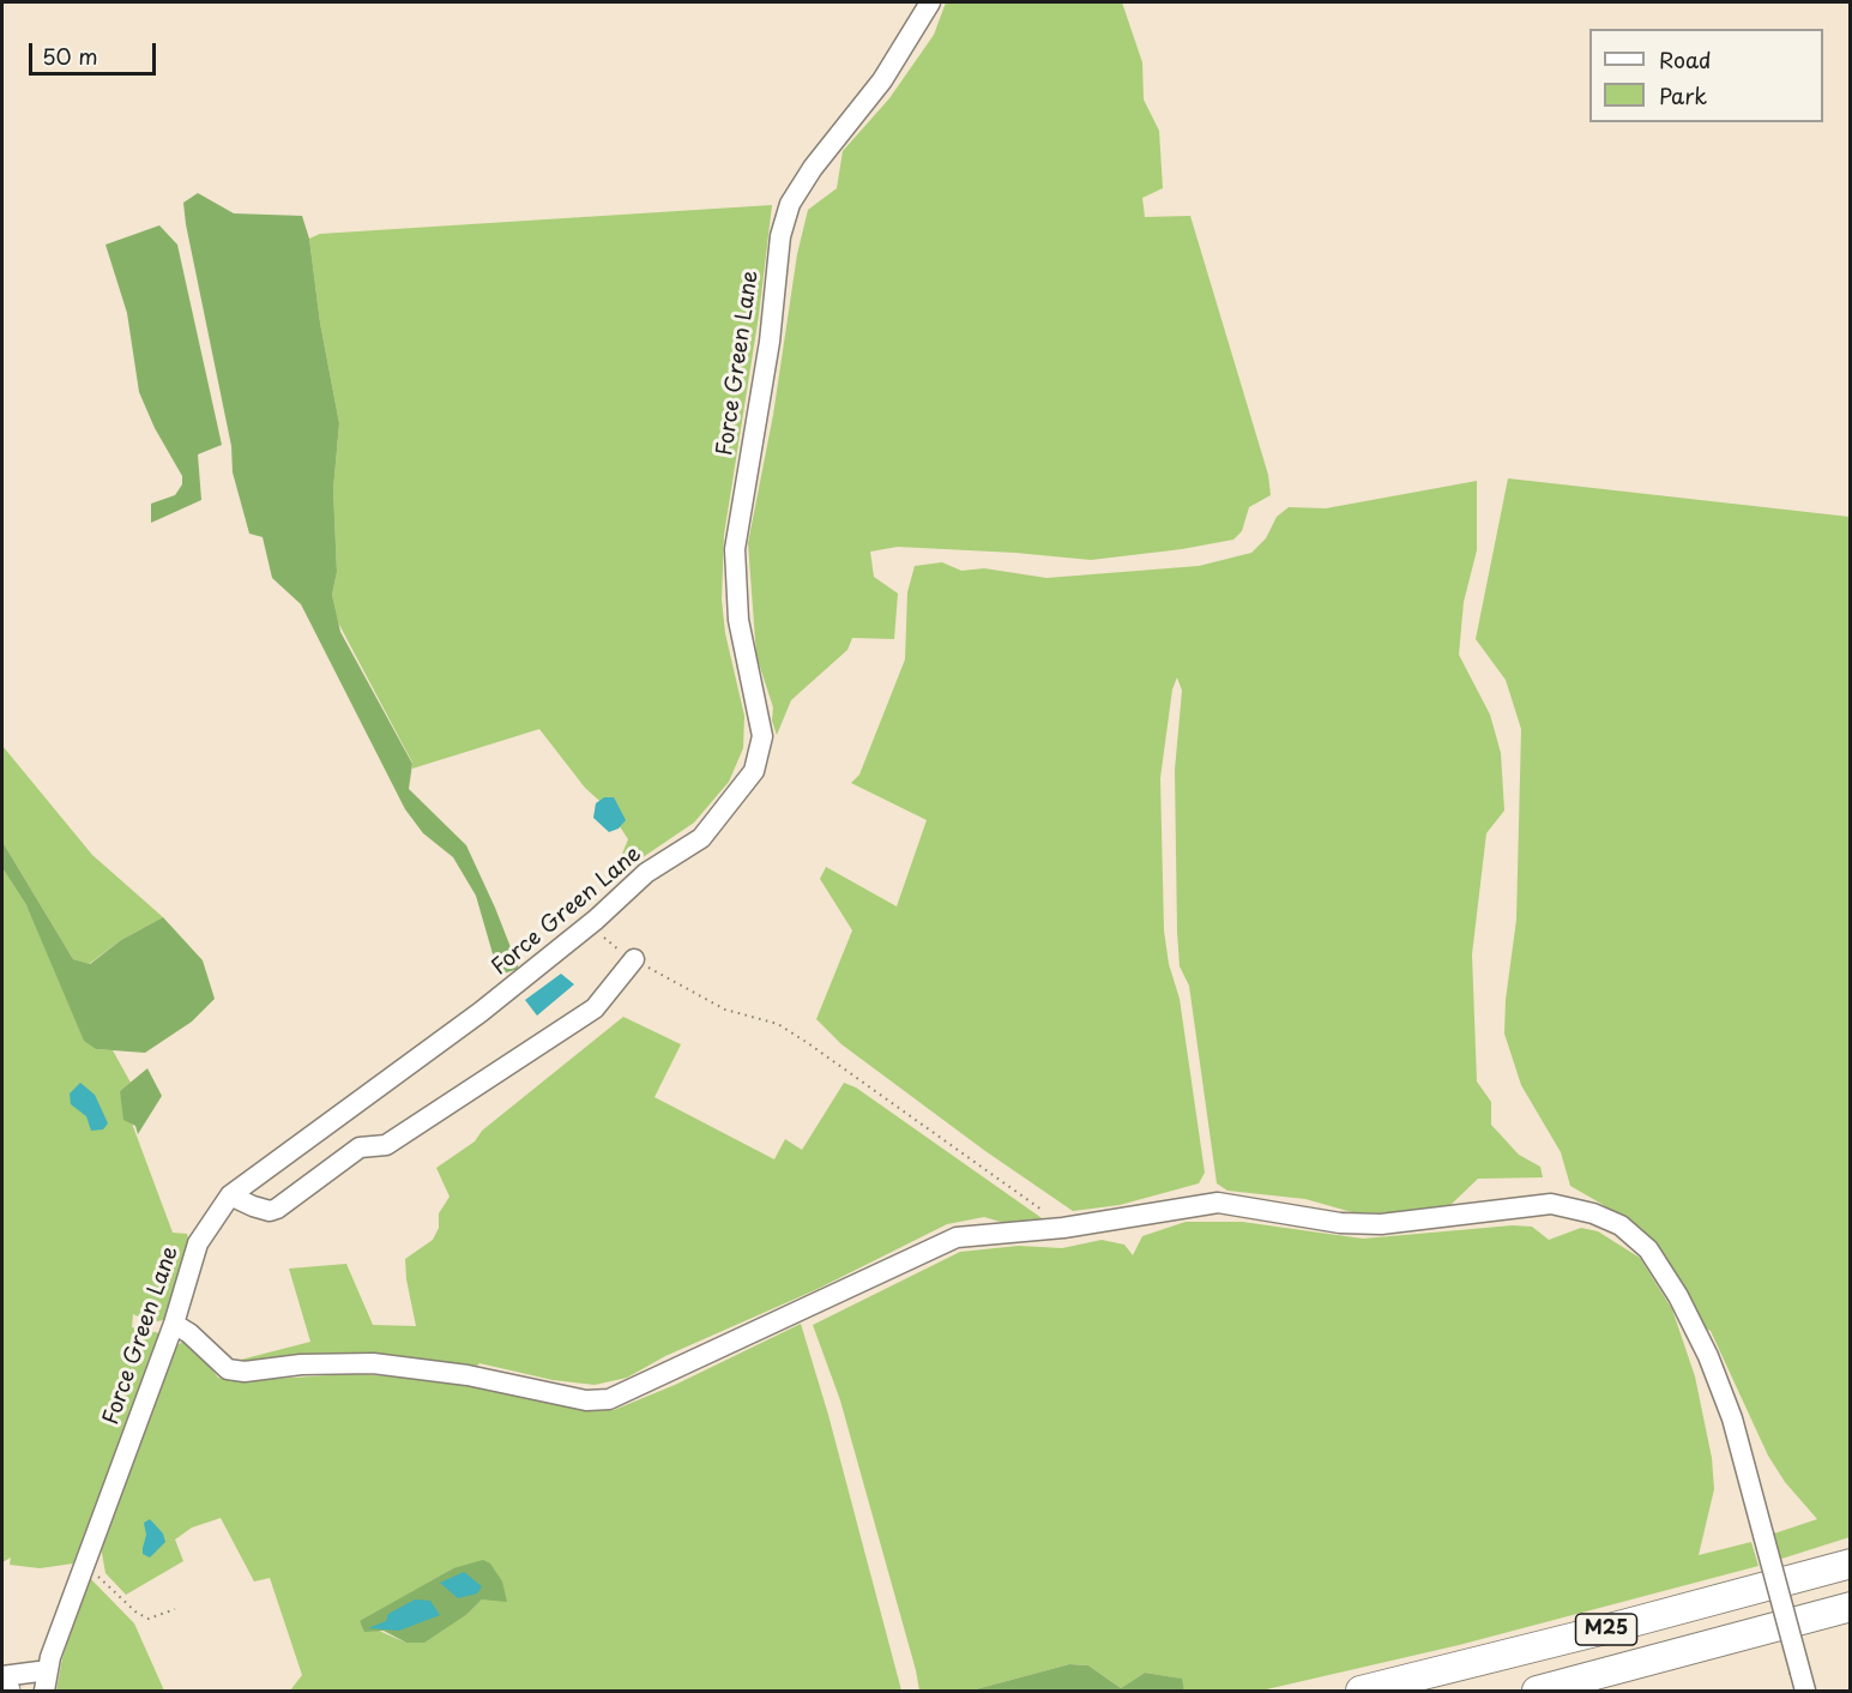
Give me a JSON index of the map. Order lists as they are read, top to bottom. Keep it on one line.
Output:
{"streets":{"highway":["M25"],"street":["Force Green Lane"]},"legend":["Road","Park"],"scale_bar":"50 m"}
